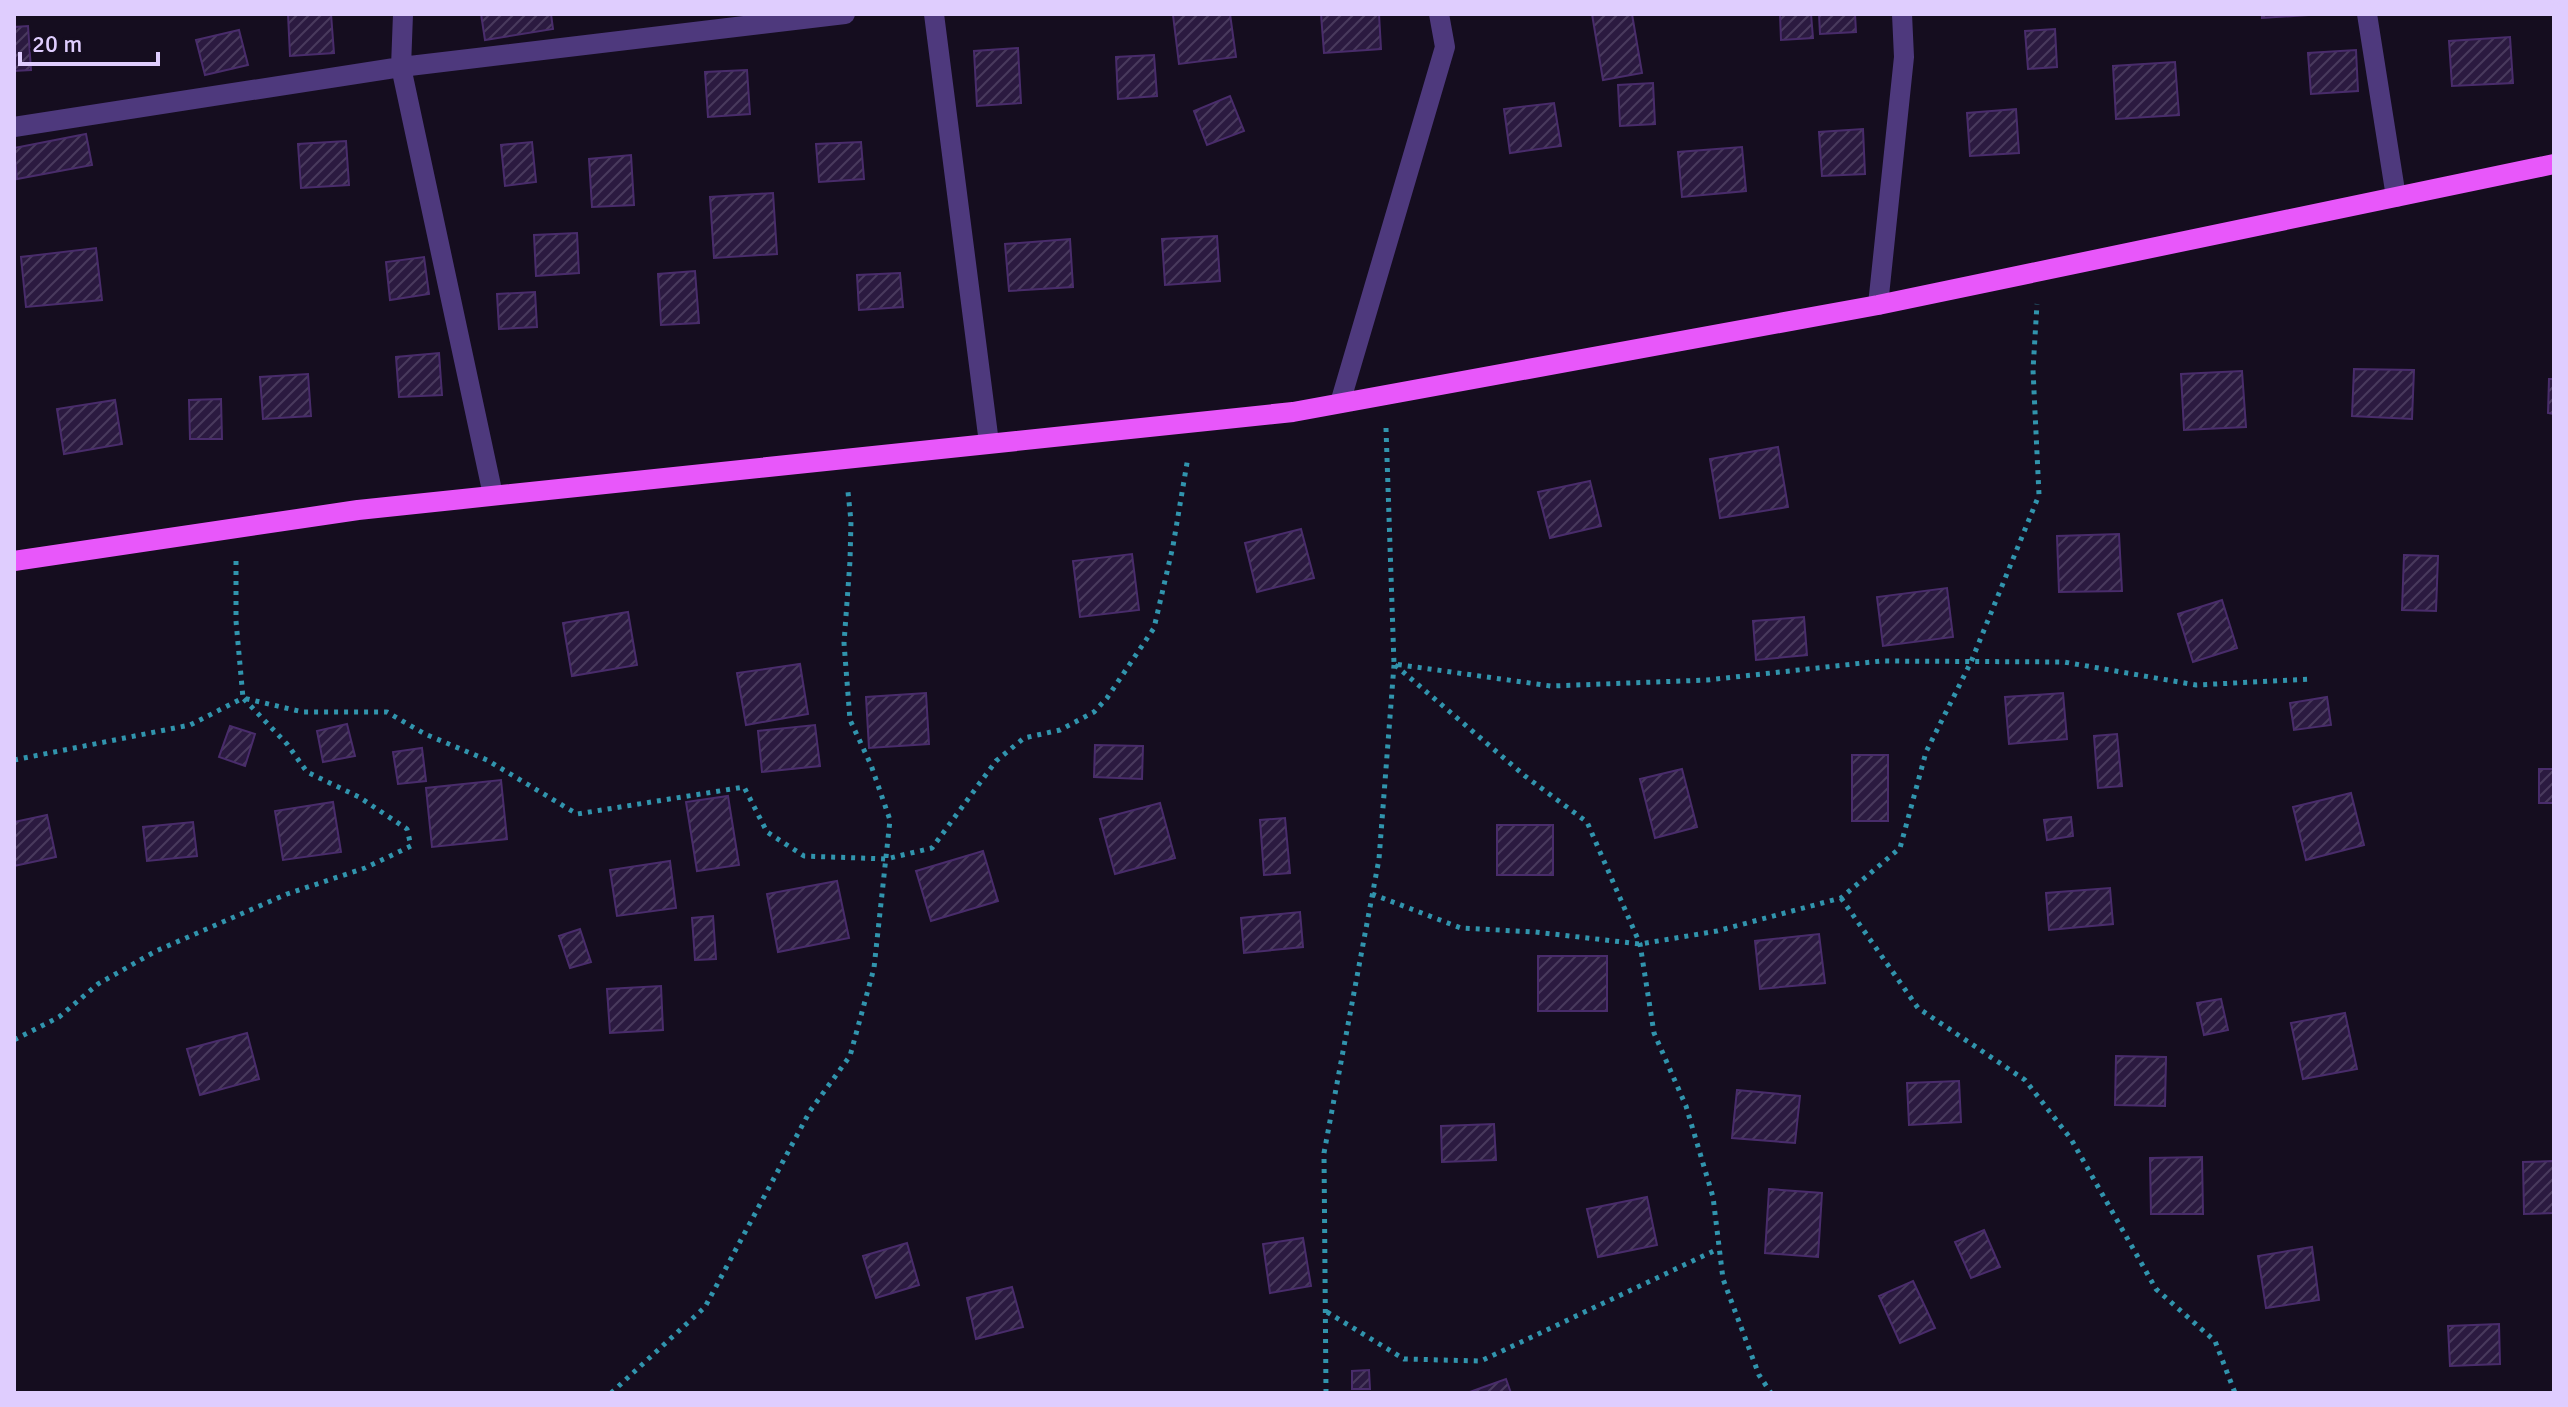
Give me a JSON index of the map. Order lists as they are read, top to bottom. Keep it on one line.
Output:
{"scale_bar":"20 m"}
